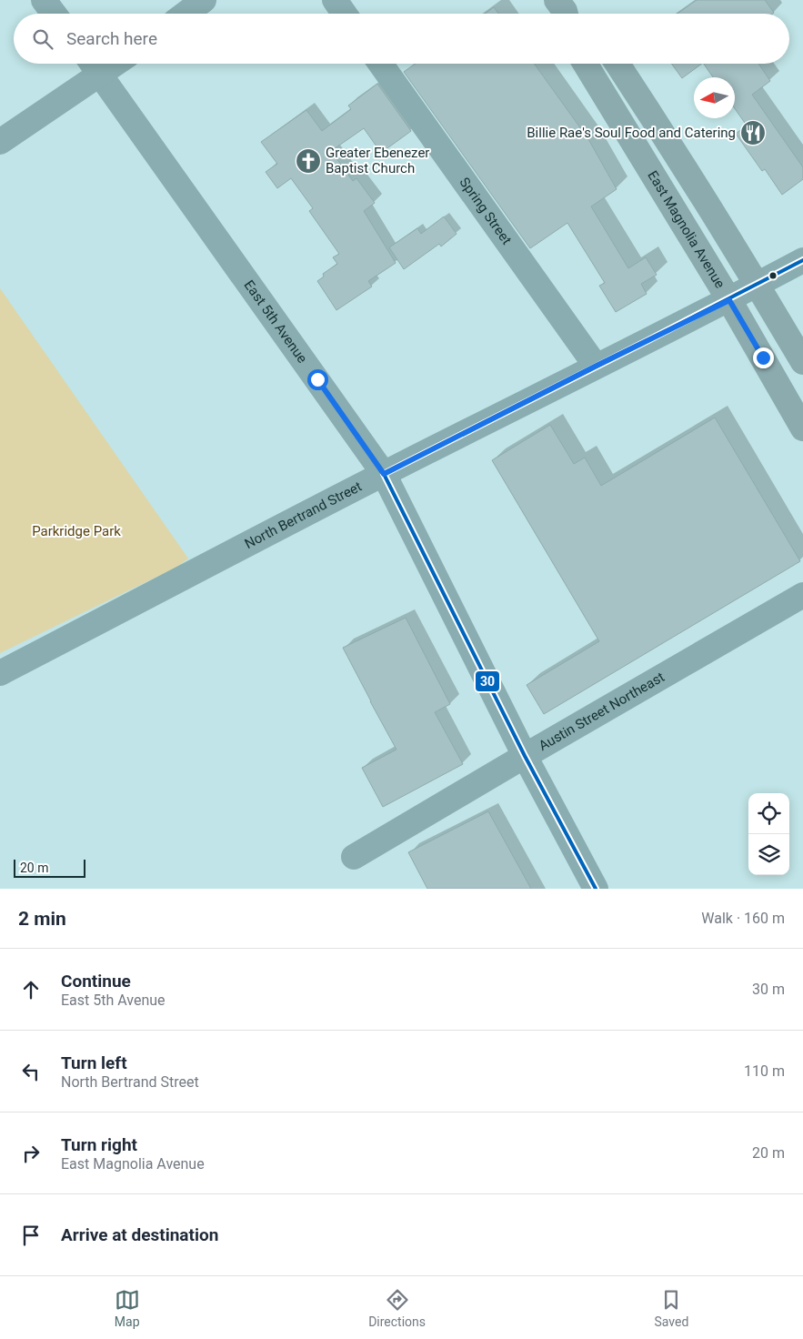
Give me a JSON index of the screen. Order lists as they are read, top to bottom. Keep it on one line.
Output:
{"streets":{"main road":["East Magnolia Avenue"],"street":["Spring Street","East 5th Avenue","North Bertrand Street","Austin Street Northeast"]},"crossings":[["Spring Street","North Bertrand Street"],["East Magnolia Avenue","North Bertrand Street"],["East 5th Avenue","North Bertrand Street"],["East 5th Avenue","Austin Street Northeast"]],"parks":["Parkridge Park"],"places":{"restaurant":["Billie Rae's Soul Food and Catering"],"church":["Greater Ebenezer Baptist Church"]},"lines":["transit line 30"],"scale_bar":"20 m","north":"left","page":{"search":"Search here","scale":"20 m","heading":["2 min","Walk · 160 m"],"list":[["Continue","East 5th Avenue","30 m"],["Turn left","North Bertrand Street","110 m"],["Turn right","East Magnolia Avenue","20 m"],"Arrive at destination"],"nav":["Map","Directions","Saved"]}}
